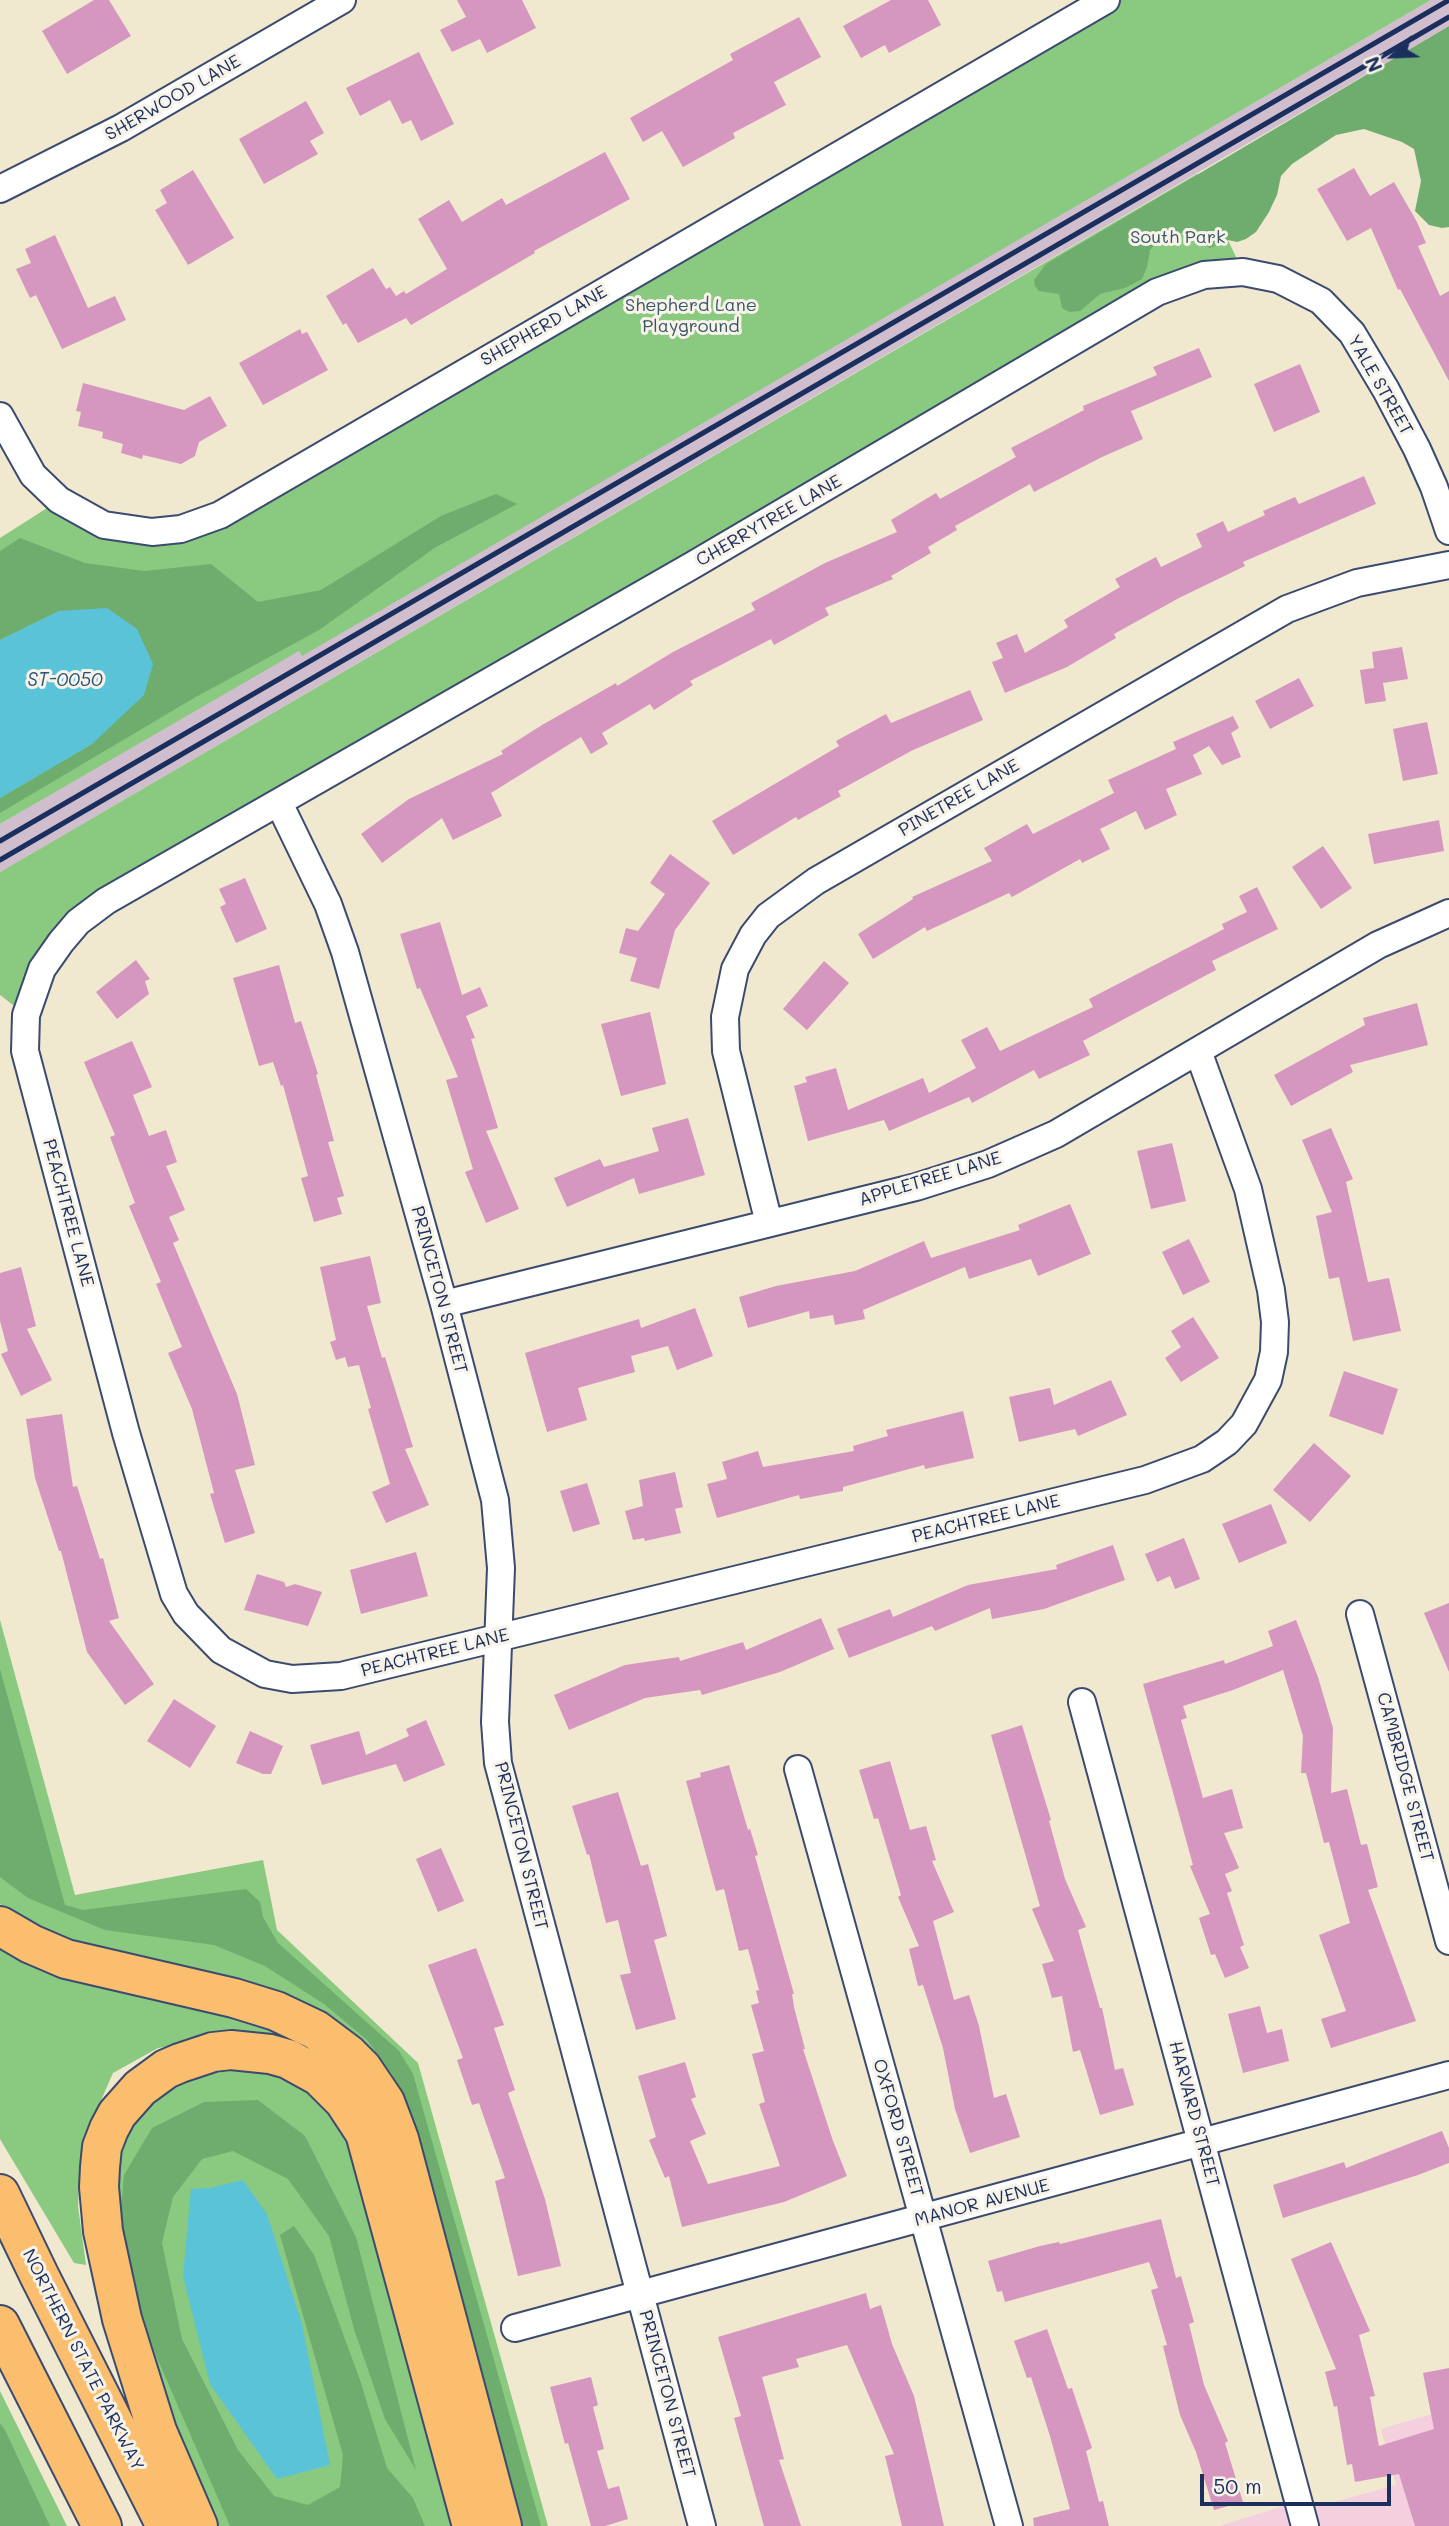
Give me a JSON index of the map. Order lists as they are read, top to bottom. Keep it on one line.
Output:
{"streets":{"highway":["NORTHERN STATE PARKWAY"],"street":["SHERWOOD LANE","SHEPHERD LANE","YALE STREET","CHERRYTREE LANE","PINETREE LANE","APPLETREE LANE","PEACHTREE LANE","PRINCETON STREET","CAMBRIDGE STREET","HARVARD STREET","OXFORD STREET","MANOR AVENUE"]},"crossings":[["YALE STREET","CHERRYTREE LANE"],["CHERRYTREE LANE","PEACHTREE LANE"],["CHERRYTREE LANE","PRINCETON STREET"],["PINETREE LANE","APPLETREE LANE"],["APPLETREE LANE","PEACHTREE LANE"],["APPLETREE LANE","PRINCETON STREET"],["PEACHTREE LANE","PRINCETON STREET"],["PRINCETON STREET","MANOR AVENUE"],["HARVARD STREET","MANOR AVENUE"],["OXFORD STREET","MANOR AVENUE"]],"water":["ST-0050"],"parks":["South Park","Shepherd Lane Playground"],"scale_bar":"50 m","north":"bottom left"}
